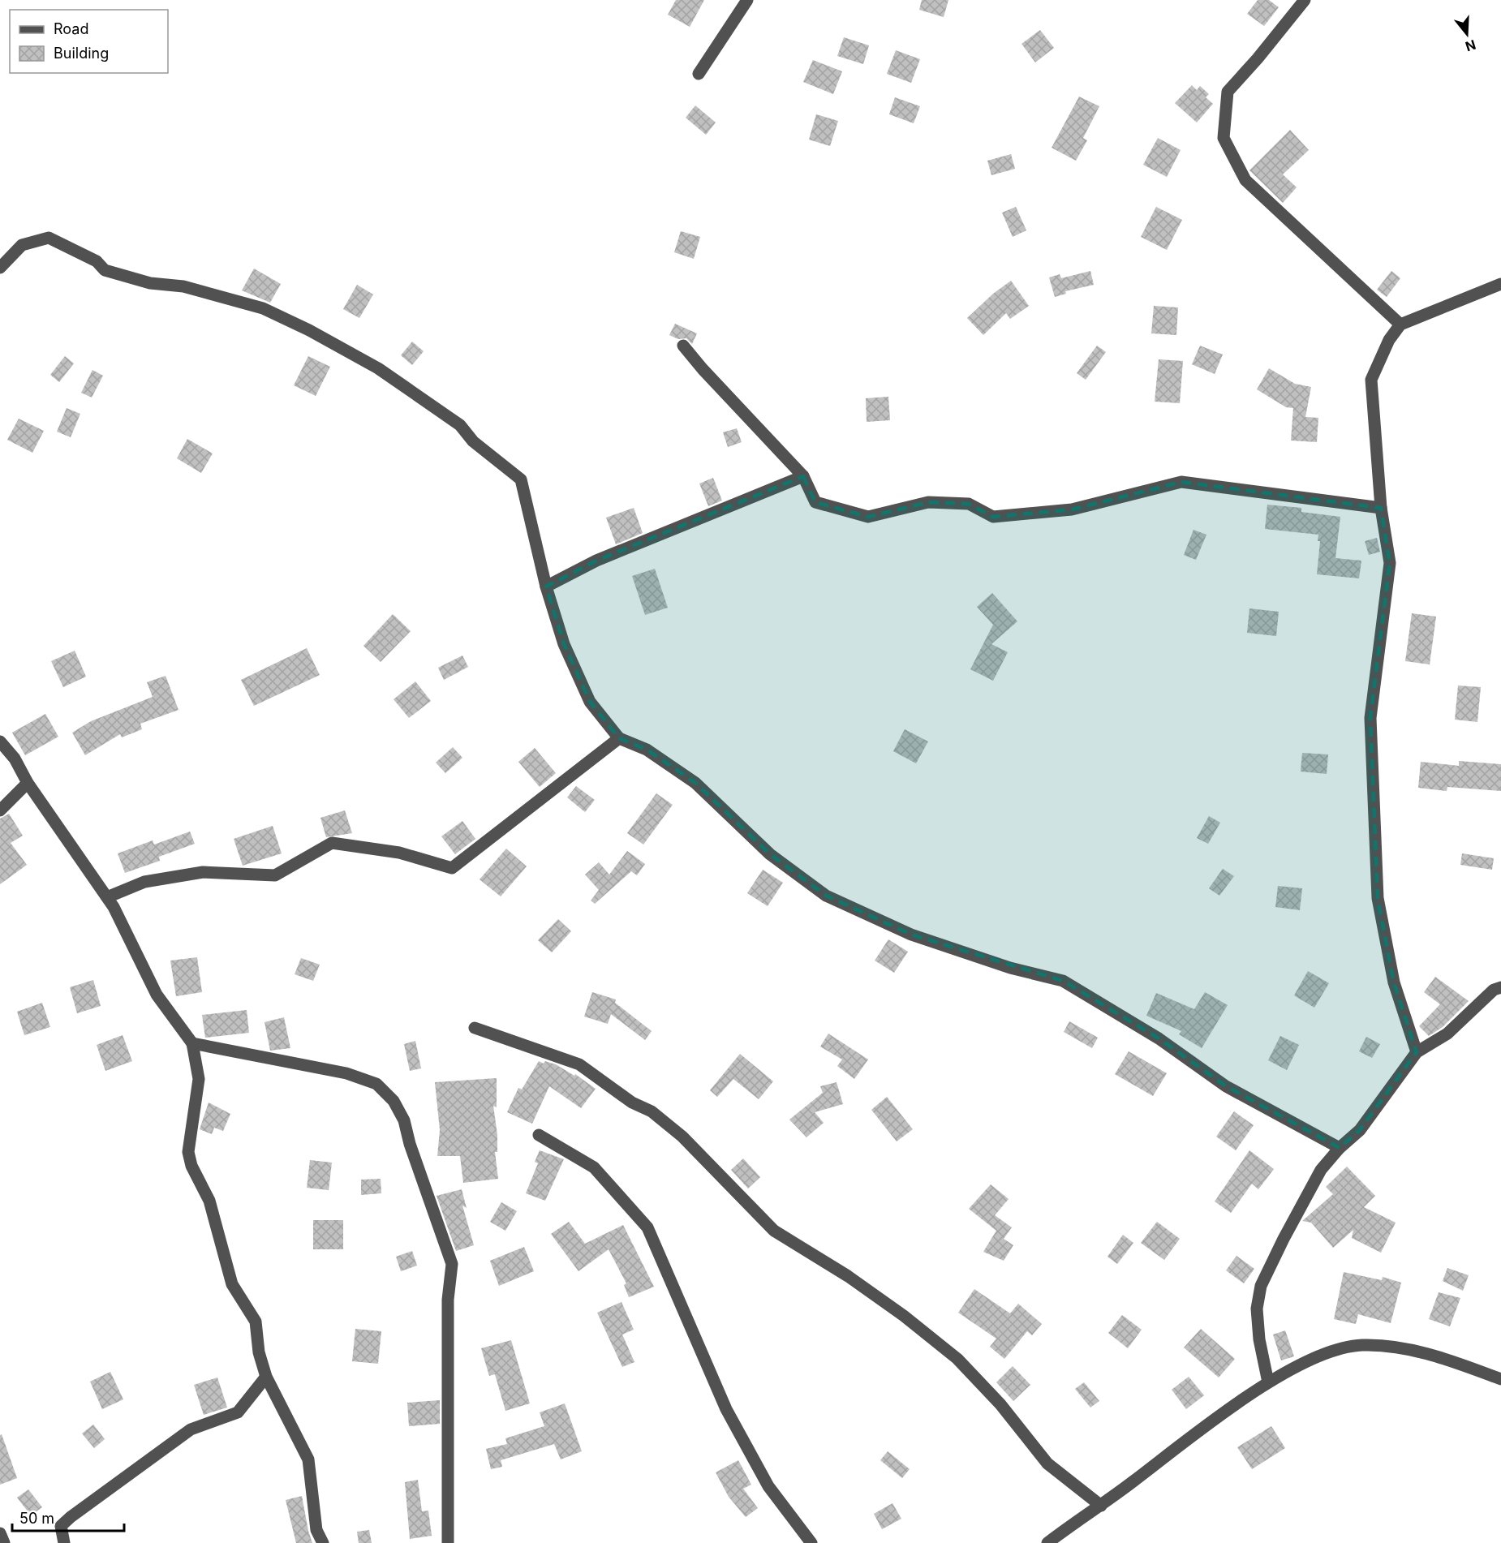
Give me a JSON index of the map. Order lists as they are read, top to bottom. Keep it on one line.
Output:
{"legend":["Road","Building"],"scale_bar":"50 m","north":"bottom"}
